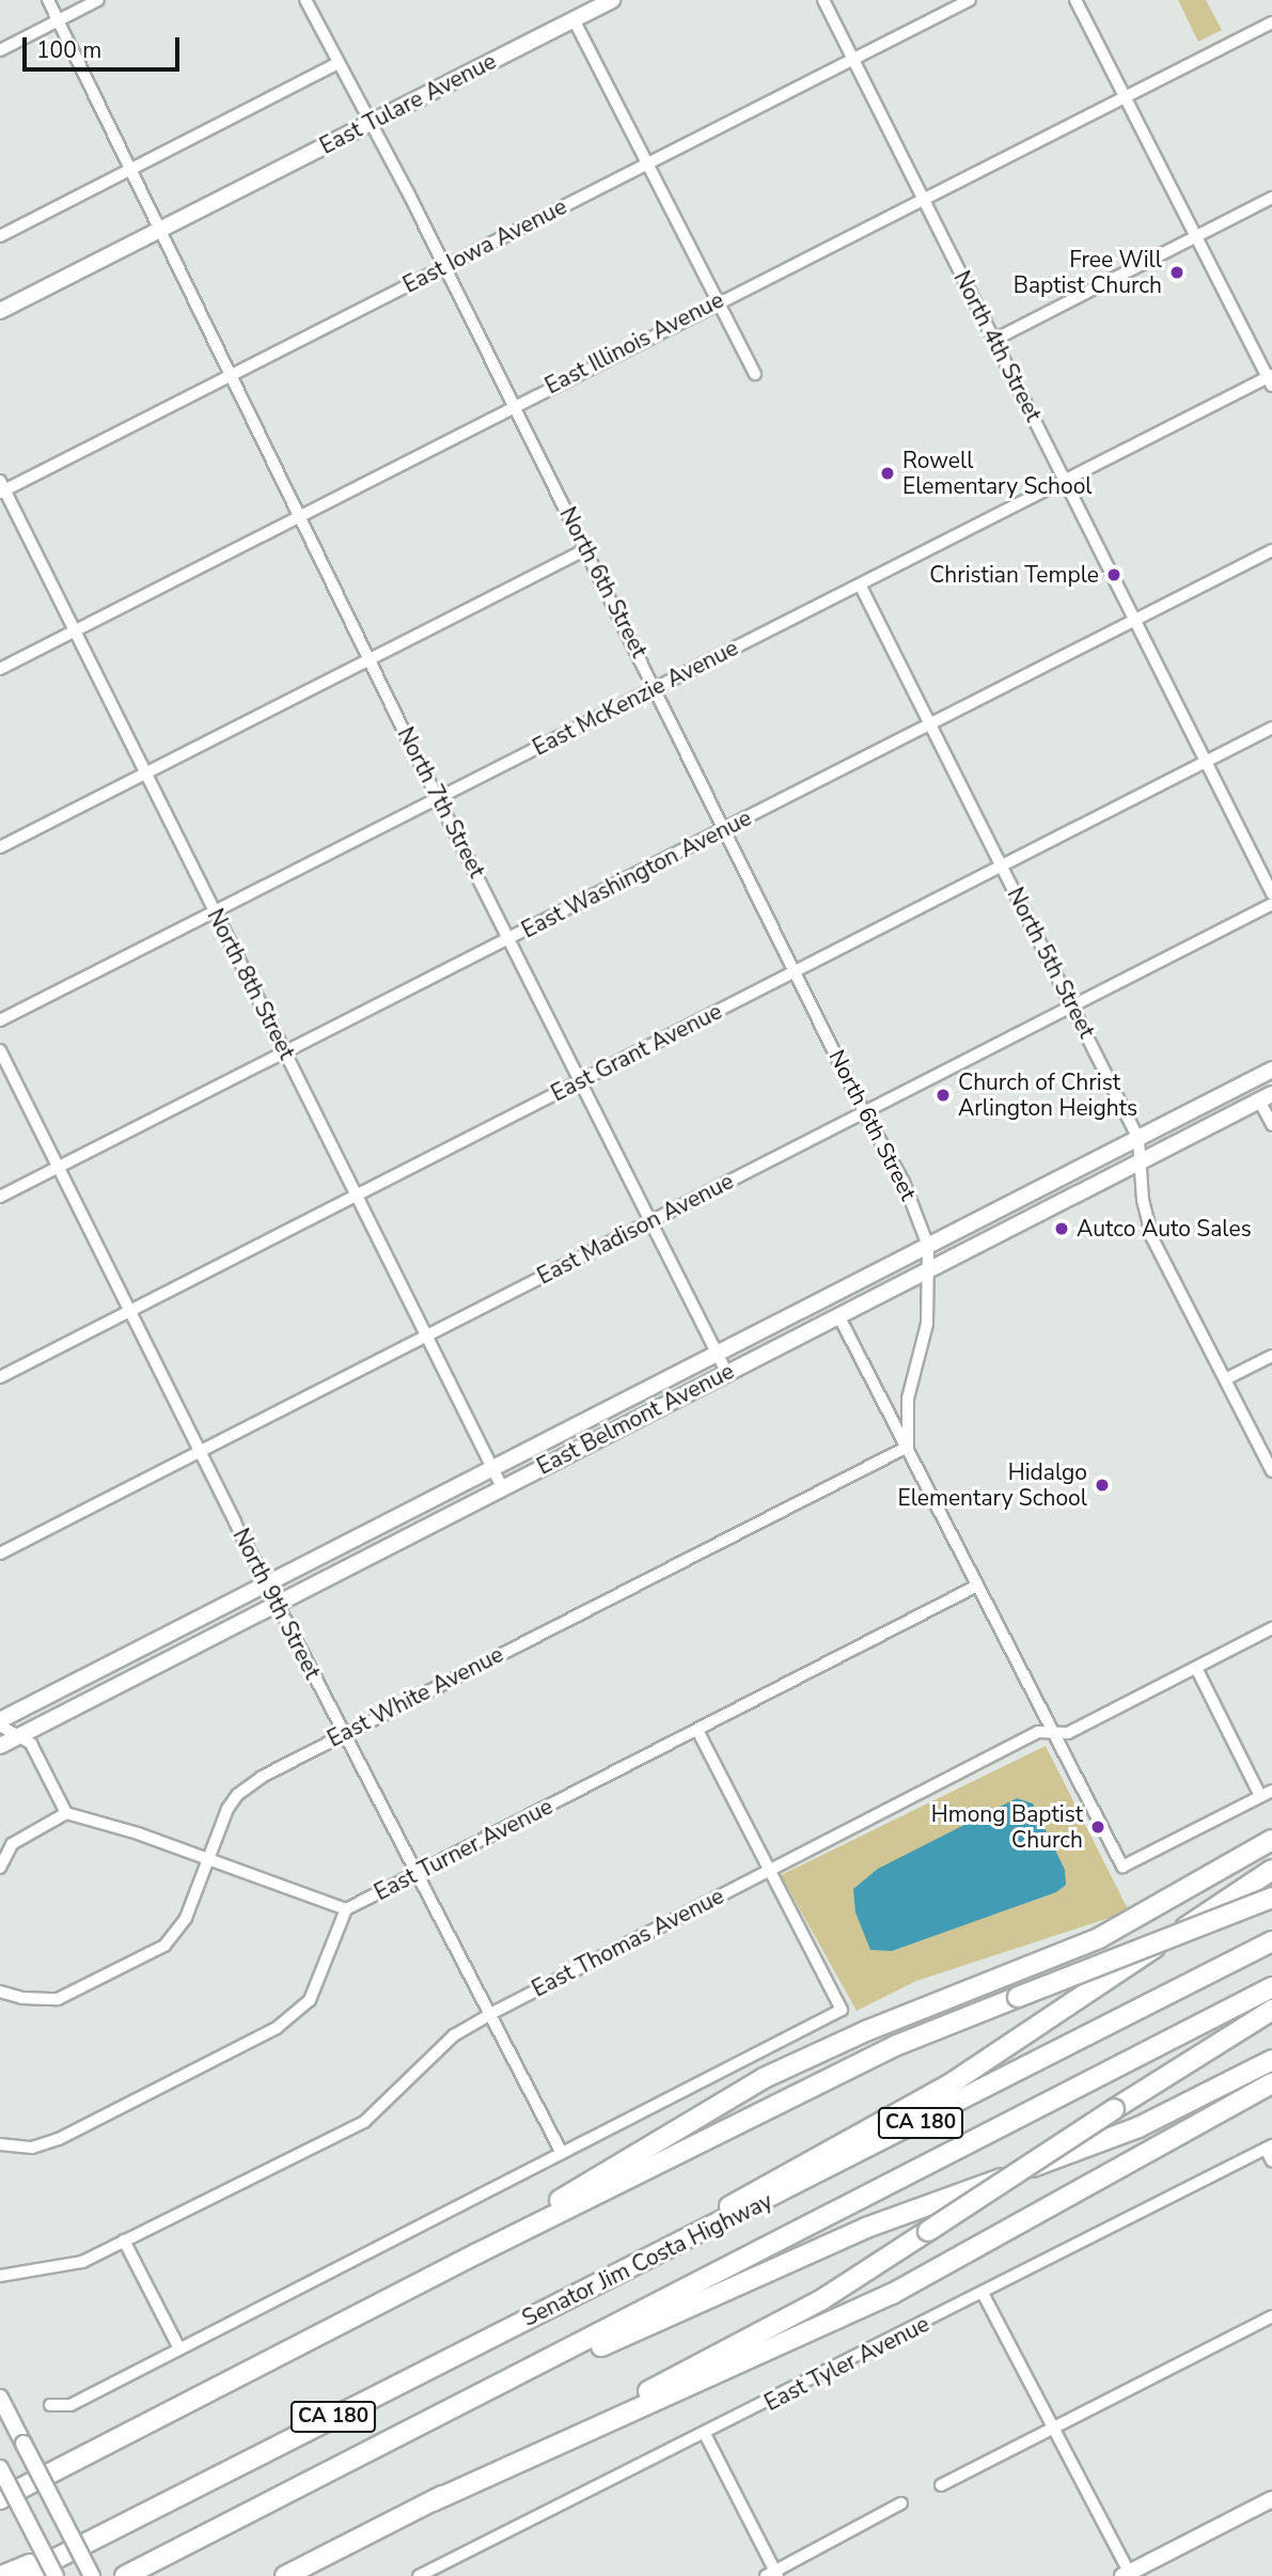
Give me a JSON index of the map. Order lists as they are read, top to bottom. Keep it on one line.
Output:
{"streets":{"highway":["CA 180","Senator Jim Costa Highway"],"main road":["East Tulare Avenue","East Belmont Avenue"],"street":["East Iowa Avenue","East Illinois Avenue","North 4th Street","North 6th Street","East McKenzie Avenue","North 7th Street","East Washington Avenue","North 5th Street","North 8th Street","East Grant Avenue","East Madison Avenue","North 9th Street","East White Avenue","East Turner Avenue","East Thomas Avenue","East Tyler Avenue"]},"crossings":[["East Tulare Avenue","North 6th Street"],["East Tulare Avenue","North 7th Street"],["East Iowa Avenue","North 4th Street"],["East Iowa Avenue","North 6th Street"],["East Iowa Avenue","North 7th Street"],["East Iowa Avenue","North 8th Street"],["East Illinois Avenue","North 4th Street"],["East Illinois Avenue","North 6th Street"],["East Illinois Avenue","North 7th Street"],["East Illinois Avenue","North 8th Street"],["North 4th Street","East McKenzie Avenue"],["North 4th Street","East Washington Avenue"],["North 4th Street","East Grant Avenue"],["North 6th Street","East McKenzie Avenue"],["North 6th Street","East Washington Avenue"],["North 6th Street","East Grant Avenue"],["North 6th Street","East Madison Avenue"],["North 6th Street","East Belmont Avenue"],["North 6th Street","East White Avenue"],["East McKenzie Avenue","North 7th Street"],["East McKenzie Avenue","North 5th Street"],["East McKenzie Avenue","North 8th Street"],["North 7th Street","East Washington Avenue"],["North 7th Street","East Grant Avenue"],["North 7th Street","East Madison Avenue"],["North 7th Street","East Belmont Avenue"],["East Washington Avenue","North 5th Street"],["East Washington Avenue","North 8th Street"],["East Washington Avenue","North 9th Street"],["North 5th Street","East Grant Avenue"],["North 5th Street","East Madison Avenue"],["North 5th Street","East Belmont Avenue"],["North 8th Street","East Grant Avenue"],["North 8th Street","East Madison Avenue"],["North 8th Street","East Belmont Avenue"],["East Grant Avenue","North 9th Street"],["East Madison Avenue","North 9th Street"],["East Belmont Avenue","North 9th Street"],["North 9th Street","East White Avenue"],["North 9th Street","East Turner Avenue"],["North 9th Street","East Thomas Avenue"]],"places":["Free Will Baptist Church","Rowell Elementary School","Christian Temple","Church of Christ Arlington Heights","Autco Auto Sales","Hidalgo Elementary School","Hmong Baptist Church"],"scale_bar":"100 m"}
